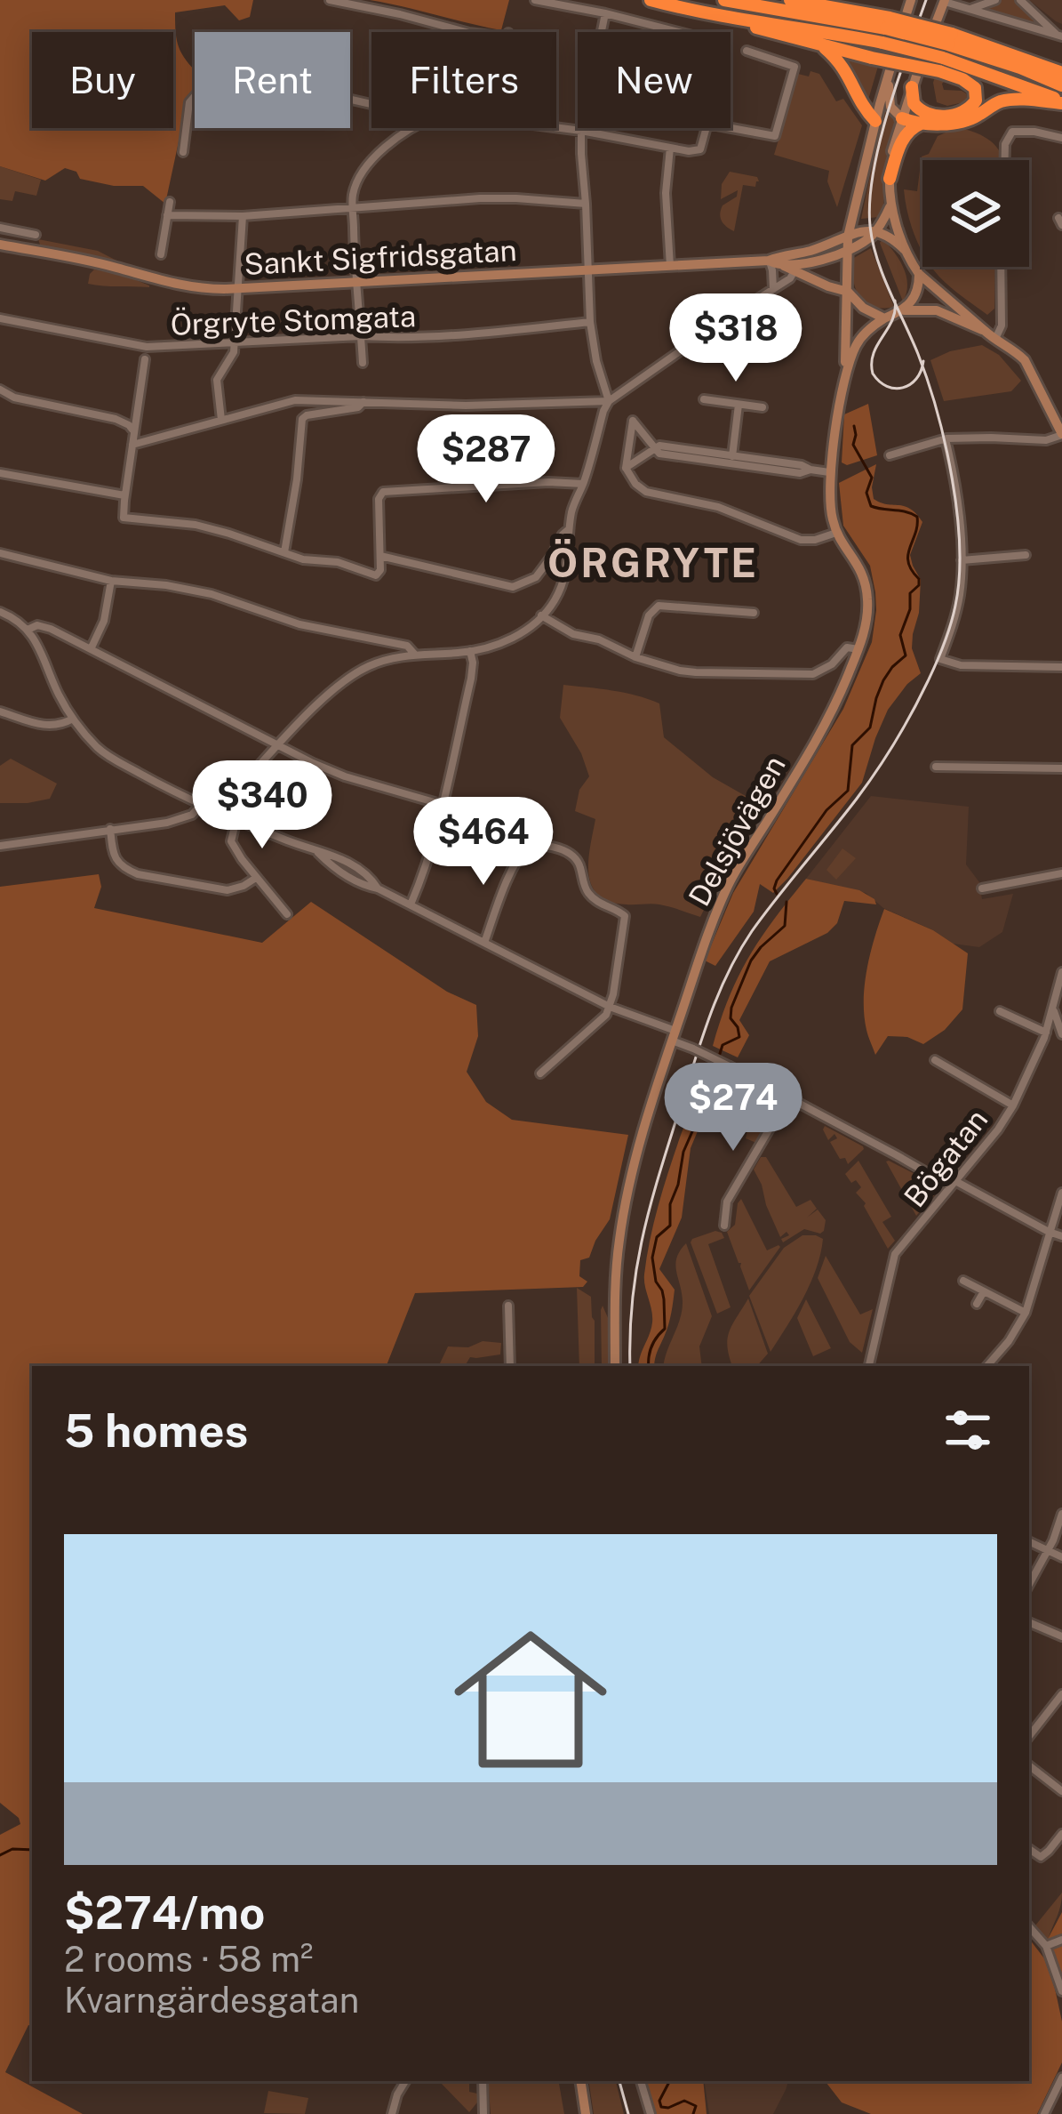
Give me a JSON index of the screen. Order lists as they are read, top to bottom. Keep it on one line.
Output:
{"streets":{"street":["Sankt Sigfridsgatan","Örgryte Stomgata","Delsjövägen","Bögatan"]},"crossings":[["Sankt Sigfridsgatan","Delsjövägen"]],"districts":["ÖRGRYTE"],"page":{"chip":["Buy","Rent","Filters","New"],"price":["$318","$287","$340","$464","$274"],"heading":"5 homes","list":[{"name":"$274/mo","note":"2 rooms · 58 m² · Kvarngärdesgatan"}]}}
